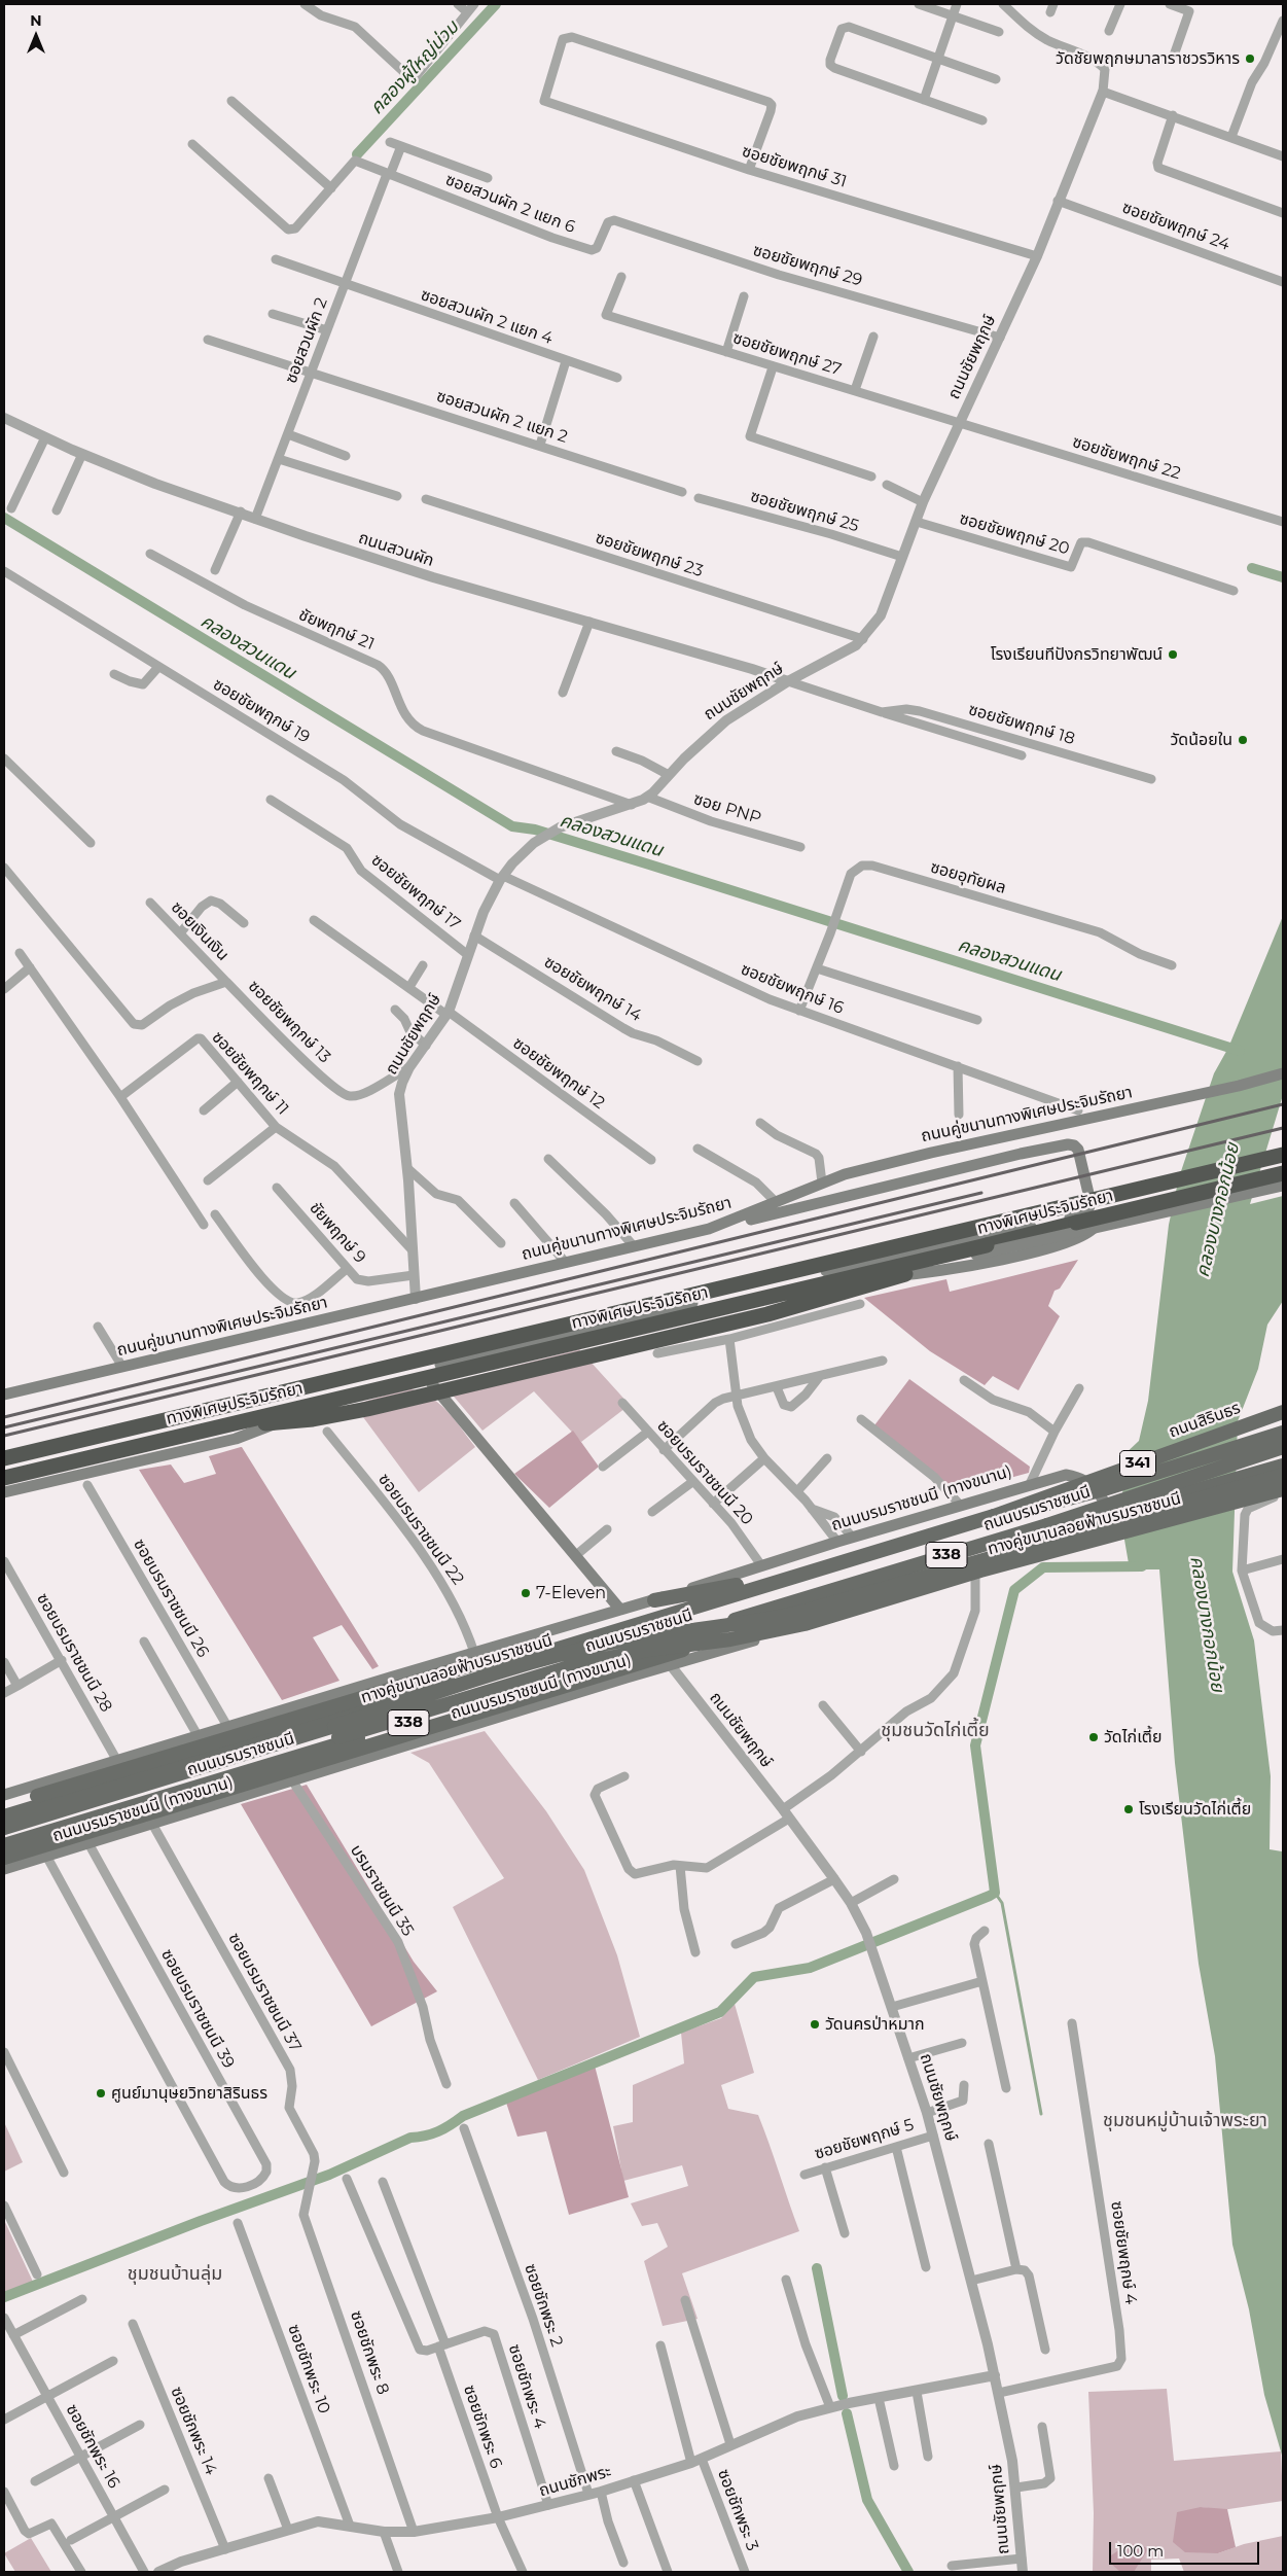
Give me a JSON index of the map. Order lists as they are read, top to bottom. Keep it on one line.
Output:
{"streets":{"highway":["ทางพิเศษประจิมรัถยา"],"main road":["ถนนคู่ขนานทางพิเศษประจิมรัถยา","ถนนสิรินธร","341","ถนนบรมราชชนนี (ทางขนาน)","ถนนบรมราชชนนี","ทางคู่ขนานลอยฟ้าบรมราชชนนี","338"],"street":["ซอยชัยพฤกษ์ 31","ซอยสวนผัก 2 แยก 6","ซอยชัยพฤกษ์ 24","ซอยชัยพฤกษ์ 29","ซอยสวนผัก 2 แยก 4","ซอยสวนผัก 2","ซอยชัยพฤกษ์ 27","ถนนชัยพฤกษ์","ซอยสวนผัก 2 แยก 2","ซอยชัยพฤกษ์ 22","ซอยชัยพฤกษ์ 25","ซอยชัยพฤกษ์ 20","ถนนสวนผัก","ซอยชัยพฤกษ์ 23","ชัยพฤกษ์ 21","ซอยชัยพฤกษ์ 19","ซอยชัยพฤกษ์ 18","ซอย PNP","ซอยอุทัยผล","ซอยชัยพฤกษ์ 17","ซอยเงินเงิน","ซอยชัยพฤกษ์ 14","ซอยชัยพฤกษ์ 16","ซอยชัยพฤกษ์ 13","ซอยชัยพฤกษ์ 11","ซอยชัยพฤกษ์ 12","ชัยพฤกษ์ 9","ซอยบรมราชชนนี 20","ซอยบรมราชชนนี 22","ซอยบรมราชชนนี 26","ซอยบรมราชชนนี 28","บรมราชชนนี 35","ซอยบรมราชชนนี 37","ซอยบรมราชชนนี 39","ซอยชัยพฤกษ์ 5","ซอยชัยพฤกษ์ 4","ซอยชักพระ 2","ซอยชักพระ 8","ซอยชักพระ 10","ซอยชักพระ 4","ซอยชักพระ 6","ซอยชักพระ 14","ซอยชักพระ 16","ถนนชักพระ","ซอยชักพระ 3"]},"crossings":[["ซอยชัยพฤกษ์ 31","ถนนชัยพฤกษ์"],["ซอยสวนผัก 2 แยก 6","ซอยชัยพฤกษ์ 29"],["ซอยสวนผัก 2 แยก 6","ซอยสวนผัก 2"],["ซอยชัยพฤกษ์ 24","ถนนชัยพฤกษ์"],["ซอยชัยพฤกษ์ 29","ถนนชัยพฤกษ์"],["ซอยสวนผัก 2 แยก 4","ซอยสวนผัก 2"],["ซอยสวนผัก 2","ซอยสวนผัก 2 แยก 2"],["ซอยสวนผัก 2","ถนนสวนผัก"],["ซอยชัยพฤกษ์ 27","ถนนชัยพฤกษ์"],["ซอยชัยพฤกษ์ 27","ซอยชัยพฤกษ์ 22"],["ถนนชัยพฤกษ์","ซอยชัยพฤกษ์ 22"],["ถนนชัยพฤกษ์","ซอยชัยพฤกษ์ 25"],["ถนนชัยพฤกษ์","ซอยชัยพฤกษ์ 20"],["ถนนชัยพฤกษ์","ถนนสวนผัก"],["ถนนชัยพฤกษ์","ซอยชัยพฤกษ์ 23"],["ถนนชัยพฤกษ์","ชัยพฤกษ์ 21"],["ถนนชัยพฤกษ์","ซอยชัยพฤกษ์ 19"],["ถนนชัยพฤกษ์","ซอยชัยพฤกษ์ 18"],["ถนนชัยพฤกษ์","ซอย PNP"],["ถนนชัยพฤกษ์","ซอยชัยพฤกษ์ 17"],["ถนนชัยพฤกษ์","ซอยชัยพฤกษ์ 14"],["ถนนชัยพฤกษ์","ซอยชัยพฤกษ์ 16"],["ถนนชัยพฤกษ์","ซอยชัยพฤกษ์ 13"],["ถนนชัยพฤกษ์","ซอยชัยพฤกษ์ 11"],["ถนนชัยพฤกษ์","ซอยชัยพฤกษ์ 12"],["ถนนชัยพฤกษ์","ถนนคู่ขนานทางพิเศษประจิมรัถยา"],["ถนนชัยพฤกษ์","ชัยพฤกษ์ 9"],["ถนนชัยพฤกษ์","ถนนบรมราชชนนี (ทางขนาน)"],["ถนนชัยพฤกษ์","ซอยชัยพฤกษ์ 5"],["ถนนชัยพฤกษ์","ซอยชัยพฤกษ์ 4"],["ถนนชัยพฤกษ์","ถนนชักพระ"],["ถนนสวนผัก","ซอยชัยพฤกษ์ 18"],["ซอยชัยพฤกษ์ 19","ซอยชัยพฤกษ์ 16"],["ซอยอุทัยผล","ซอยชัยพฤกษ์ 16"],["ซอยเงินเงิน","ซอยชัยพฤกษ์ 13"],["ถนนสิรินธร","ถนนบรมราชชนนี"],["341","ถนนบรมราชชนนี"],["ซอยบรมราชชนนี 20","ถนนบรมราชชนนี (ทางขนาน)"],["ถนนบรมราชชนนี (ทางขนาน)","ซอยบรมราชชนนี 22"],["ถนนบรมราชชนนี (ทางขนาน)","ซอยบรมราชชนนี 26"],["ถนนบรมราชชนนี (ทางขนาน)","ซอยบรมราชชนนี 28"],["ถนนบรมราชชนนี (ทางขนาน)","บรมราชชนนี 35"],["ถนนบรมราชชนนี (ทางขนาน)","ซอยบรมราชชนนี 37"],["ถนนบรมราชชนนี (ทางขนาน)","ซอยบรมราชชนนี 39"],["ซอยบรมราชชนนี 37","ซอยชักพระ 8"],["ซอยชักพระ 2","ถนนชักพระ"],["ซอยชักพระ 8","ถนนชักพระ"],["ซอยชักพระ 10","ถนนชักพระ"],["ซอยชักพระ 4","ซอยชักพระ 6"],["ซอยชักพระ 4","ถนนชักพระ"],["ซอยชักพระ 6","ถนนชักพระ"],["ซอยชักพระ 14","ถนนชักพระ"],["ถนนชักพระ","ซอยชักพระ 3"]],"districts":["ชุมชนวัดไก่เตี้ย","ชุมชนหมู่บ้านเจ้าพระยา","ชุมชนบ้านลุ่ม"],"water":["คลองผู้ใหญ่น่วม","คลองสวนแดน","คลองบางกอกน้อย"],"places":["วัดชัยพฤกษมาลาราชวรวิหาร","โรงเรียนทีปังกรวิทยาพัฒน์","วัดน้อยใน","7-Eleven","วัดไก่เตี้ย","โรงเรียนวัดไก่เตี้ย","วัดนครป่าหมาก","ศูนย์มานุษยวิทยาสิรินธร"],"scale_bar":"100 m","north":"top"}
